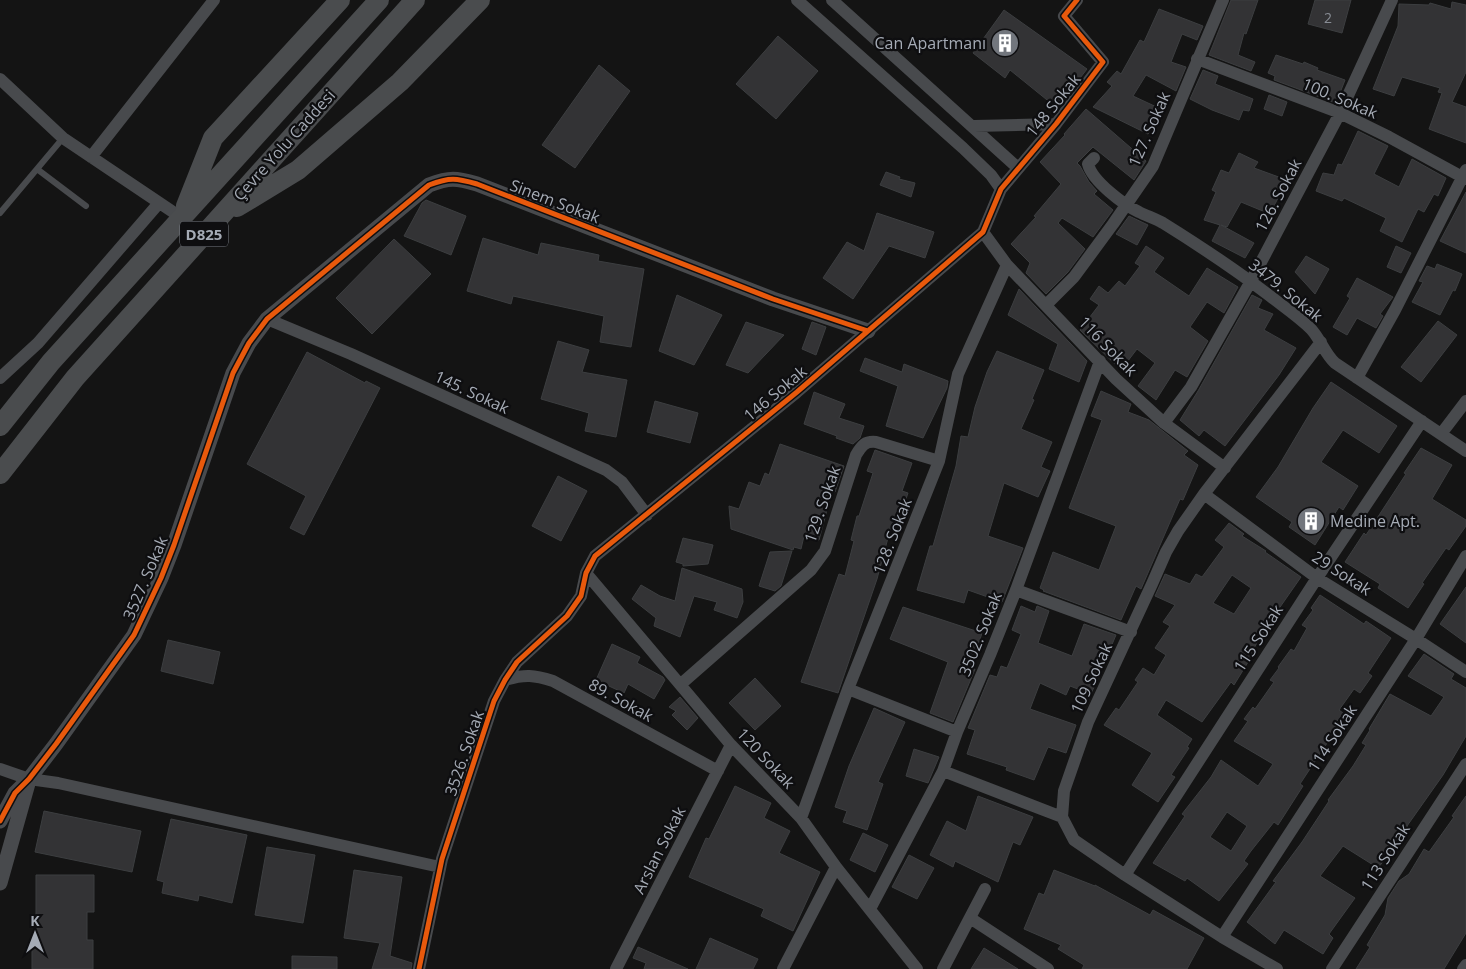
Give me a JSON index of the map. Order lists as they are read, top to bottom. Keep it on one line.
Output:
{"streets":{"highway":["Çevre Yolu Caddesi","D825"],"street":["100. Sokak","148 Sokak","127. Sokak","126. Sokak","Sinem Sokak","3479. Sokak","116 Sokak","145. Sokak","146 Sokak","129. Sokak","128. Sokak","29 Sokak","3527. Sokak","3502. Sokak","115 Sokak","109 Sokak","89. Sokak","114 Sokak","3526. Sokak","120 Sokak","Arslan Sokak","113 Sokak"]},"crossings":[["100. Sokak","127. Sokak"],["100. Sokak","126. Sokak"],["148 Sokak","116 Sokak"],["148 Sokak","146 Sokak"],["127. Sokak","3479. Sokak"],["127. Sokak","116 Sokak"],["126. Sokak","3479. Sokak"],["126. Sokak","116 Sokak"],["Sinem Sokak","145. Sokak"],["Sinem Sokak","146 Sokak"],["Sinem Sokak","3527. Sokak"],["3479. Sokak","115 Sokak"],["3479. Sokak","109 Sokak"],["116 Sokak","146 Sokak"],["116 Sokak","128. Sokak"],["116 Sokak","3502. Sokak"],["116 Sokak","109 Sokak"],["145. Sokak","146 Sokak"],["145. Sokak","3527. Sokak"],["146 Sokak","3526. Sokak"],["146 Sokak","120 Sokak"],["129. Sokak","128. Sokak"],["129. Sokak","120 Sokak"],["128. Sokak","120 Sokak"],["29 Sokak","115 Sokak"],["29 Sokak","109 Sokak"],["29 Sokak","114 Sokak"],["3502. Sokak","120 Sokak"],["89. Sokak","3526. Sokak"],["89. Sokak","Arslan Sokak"],["3526. Sokak","120 Sokak"],["120 Sokak","Arslan Sokak"]],"places":{"building":["Can Apartmanı","Medine Apt."]},"house_numbers":["2"],"north":"top"}
